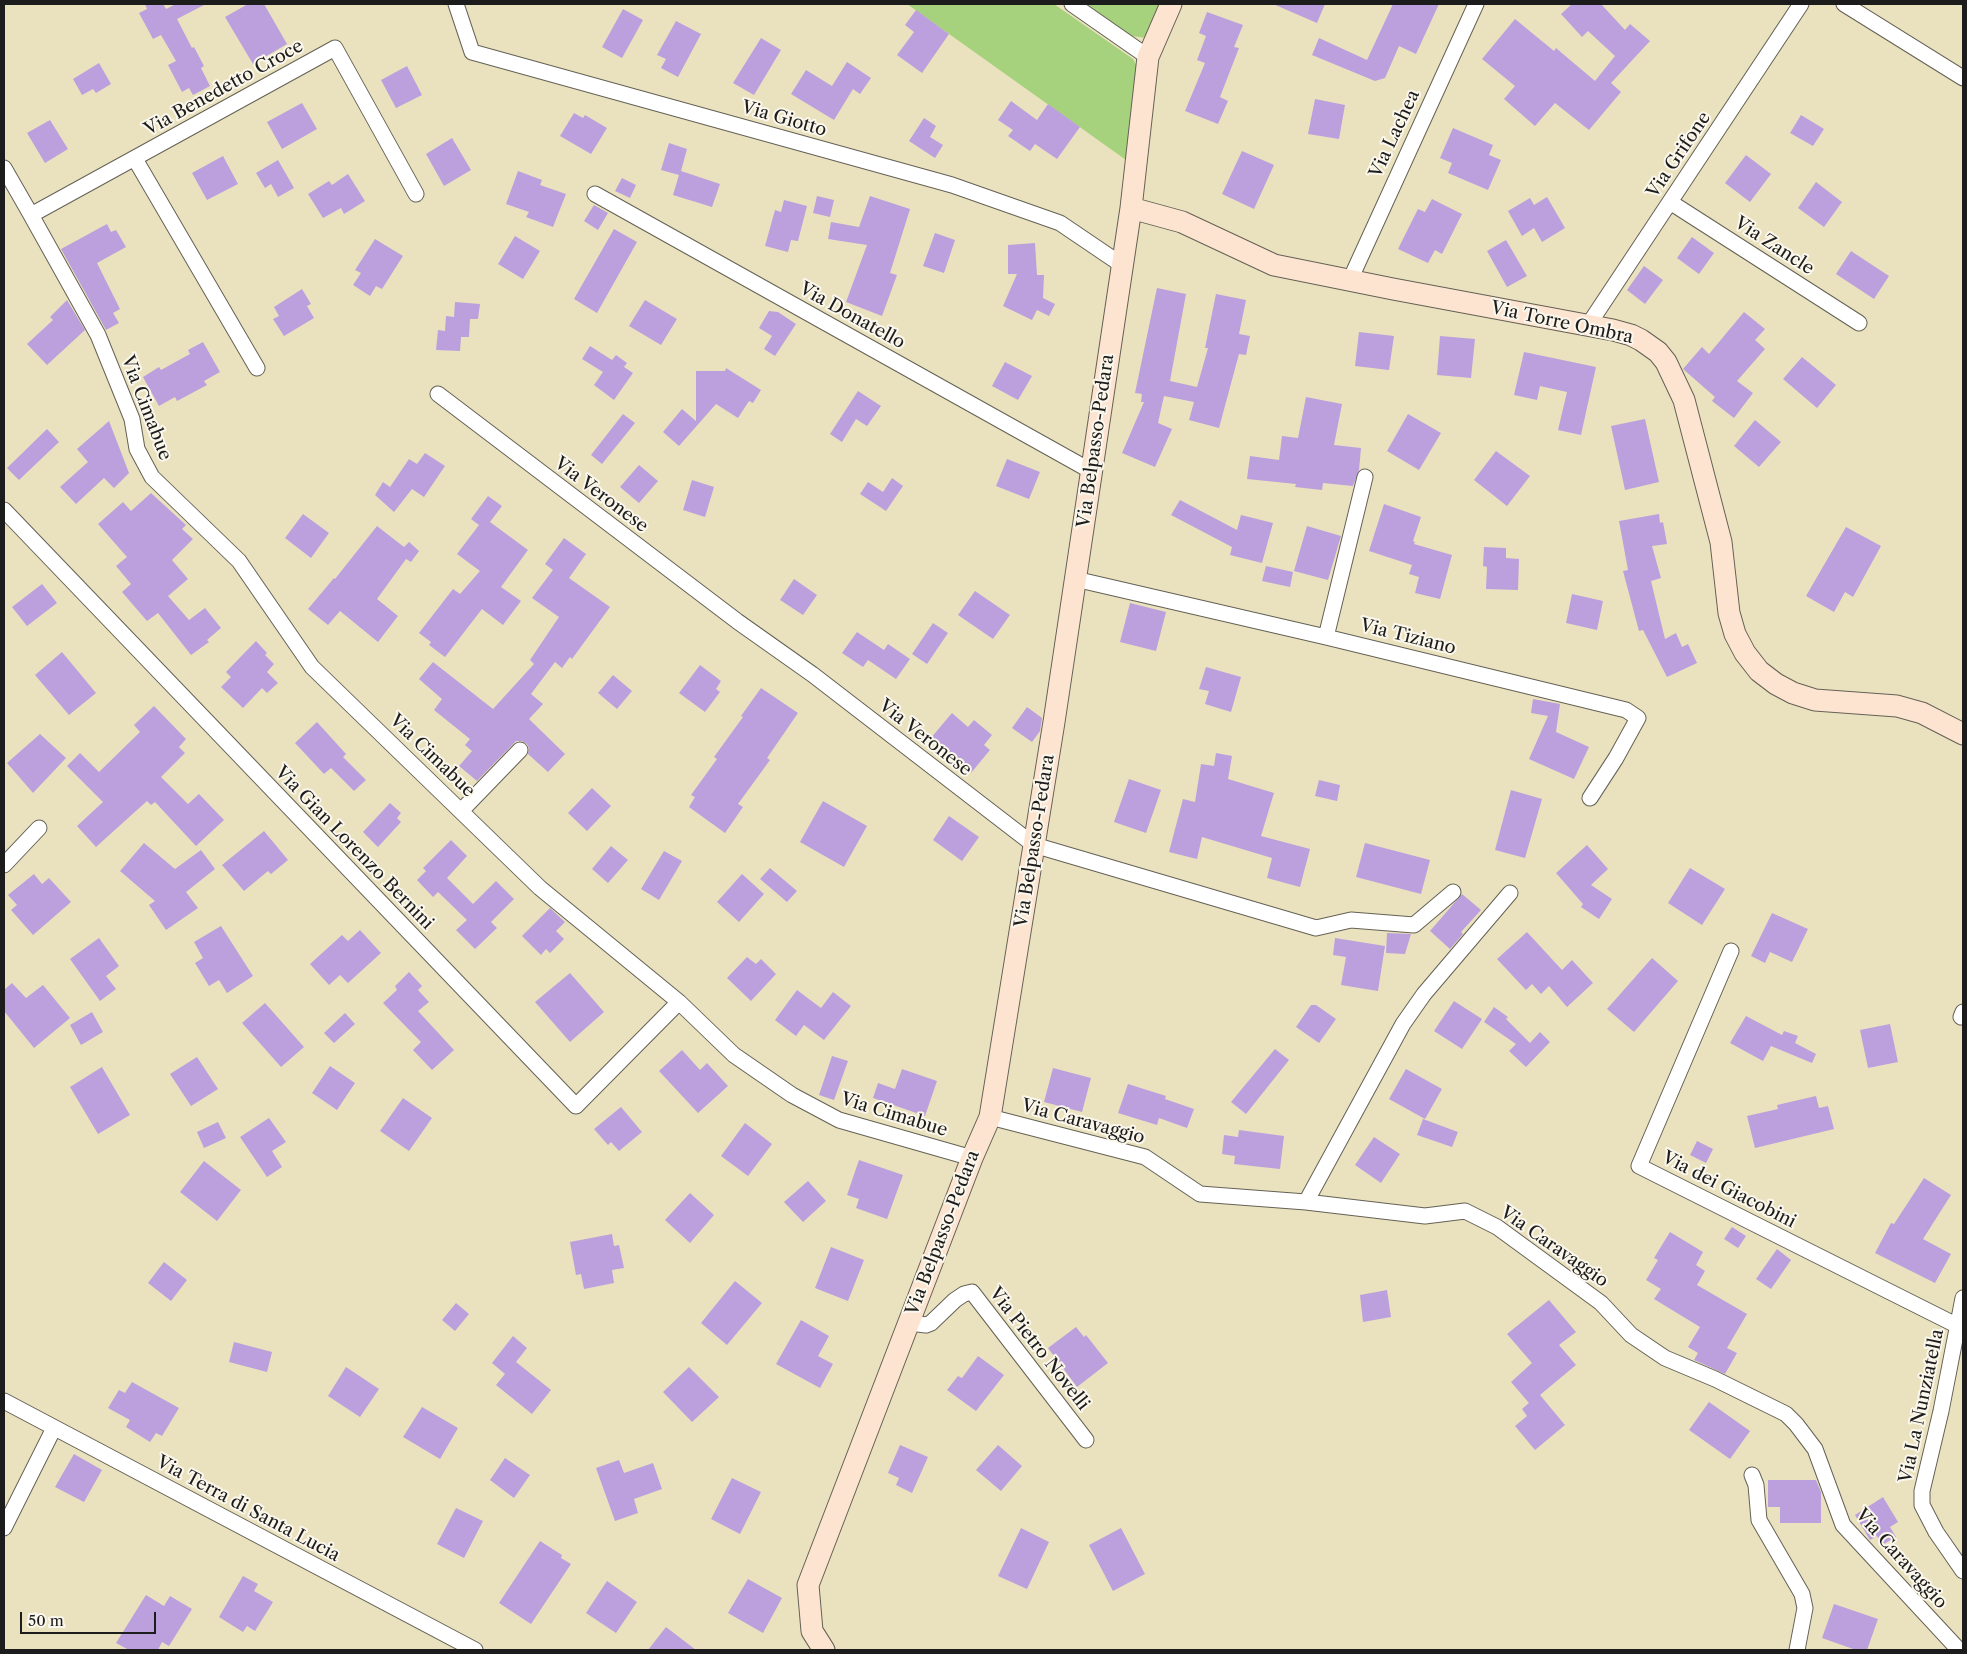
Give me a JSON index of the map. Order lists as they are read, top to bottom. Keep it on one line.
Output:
{"streets":{"street":["Via Benedetto Croce","Via Giotto","Via Lachea","Via Grifone","Via Zancle","Via Donatello","Via Torre Ombra","Via Cimabue","Via Belpasso-Pedara","Via Veronese","Via Tiziano","Via Gian Lorenzo Bernini","Via Caravaggio","Via dei Giacobini","Via Pietro Novelli","Via La Nunziatella","Via Terra di Santa Lucia"]},"crossings":[["Via Benedetto Croce","Via Cimabue"],["Via Giotto","Via Belpasso-Pedara"],["Via Lachea","Via Torre Ombra"],["Via Grifone","Via Zancle"],["Via Grifone","Via Torre Ombra"],["Via Donatello","Via Belpasso-Pedara"],["Via Torre Ombra","Via Belpasso-Pedara"],["Via Cimabue","Via Belpasso-Pedara"],["Via Cimabue","Via Gian Lorenzo Bernini"],["Via Belpasso-Pedara","Via Veronese"],["Via Belpasso-Pedara","Via Tiziano"],["Via Belpasso-Pedara","Via Caravaggio"],["Via Belpasso-Pedara","Via Pietro Novelli"],["Via dei Giacobini","Via La Nunziatella"]],"scale_bar":"50 m"}
